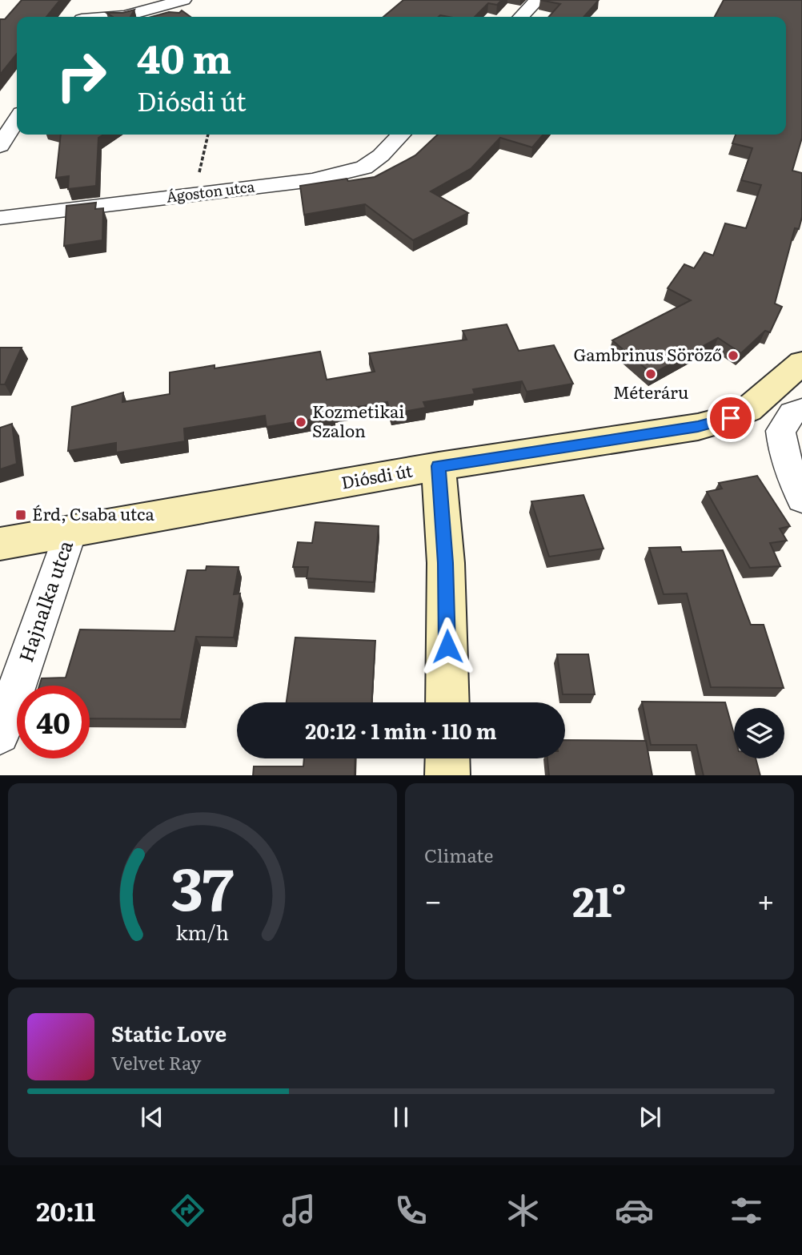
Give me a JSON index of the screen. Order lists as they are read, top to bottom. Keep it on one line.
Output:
{"streets":{"main road":["Diósdi út"],"street":["Ágoston utca","Hajnalka utca"]},"crossings":[["Diósdi út","Hajnalka utca"]],"places":{"other":["Gambrinus Söröző","Méteráru","Kozmetikai Szalon"],"transit":["Érd, Csaba utca"]},"page":{"turn":["40 m","Diósdi út"],"limit":"40","trip":"20:12 · 1 min · 110 m","tile":"Climate","heat":["−","21°","+"],"song":["Static Love","Velvet Ray"],"tabs":"20:11","gauge":["37","km/h"]}}
